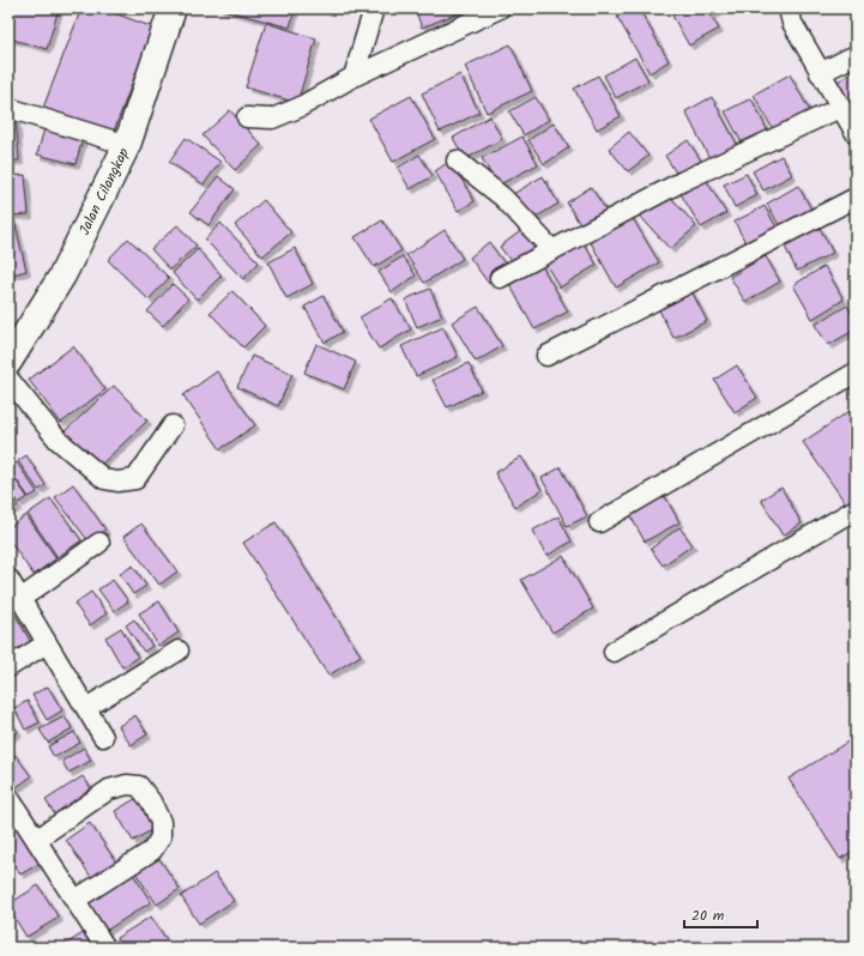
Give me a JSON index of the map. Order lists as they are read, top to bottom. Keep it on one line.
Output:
{"streets":{"street":["Jalan Cilangkap"]},"scale_bar":"20 m"}
